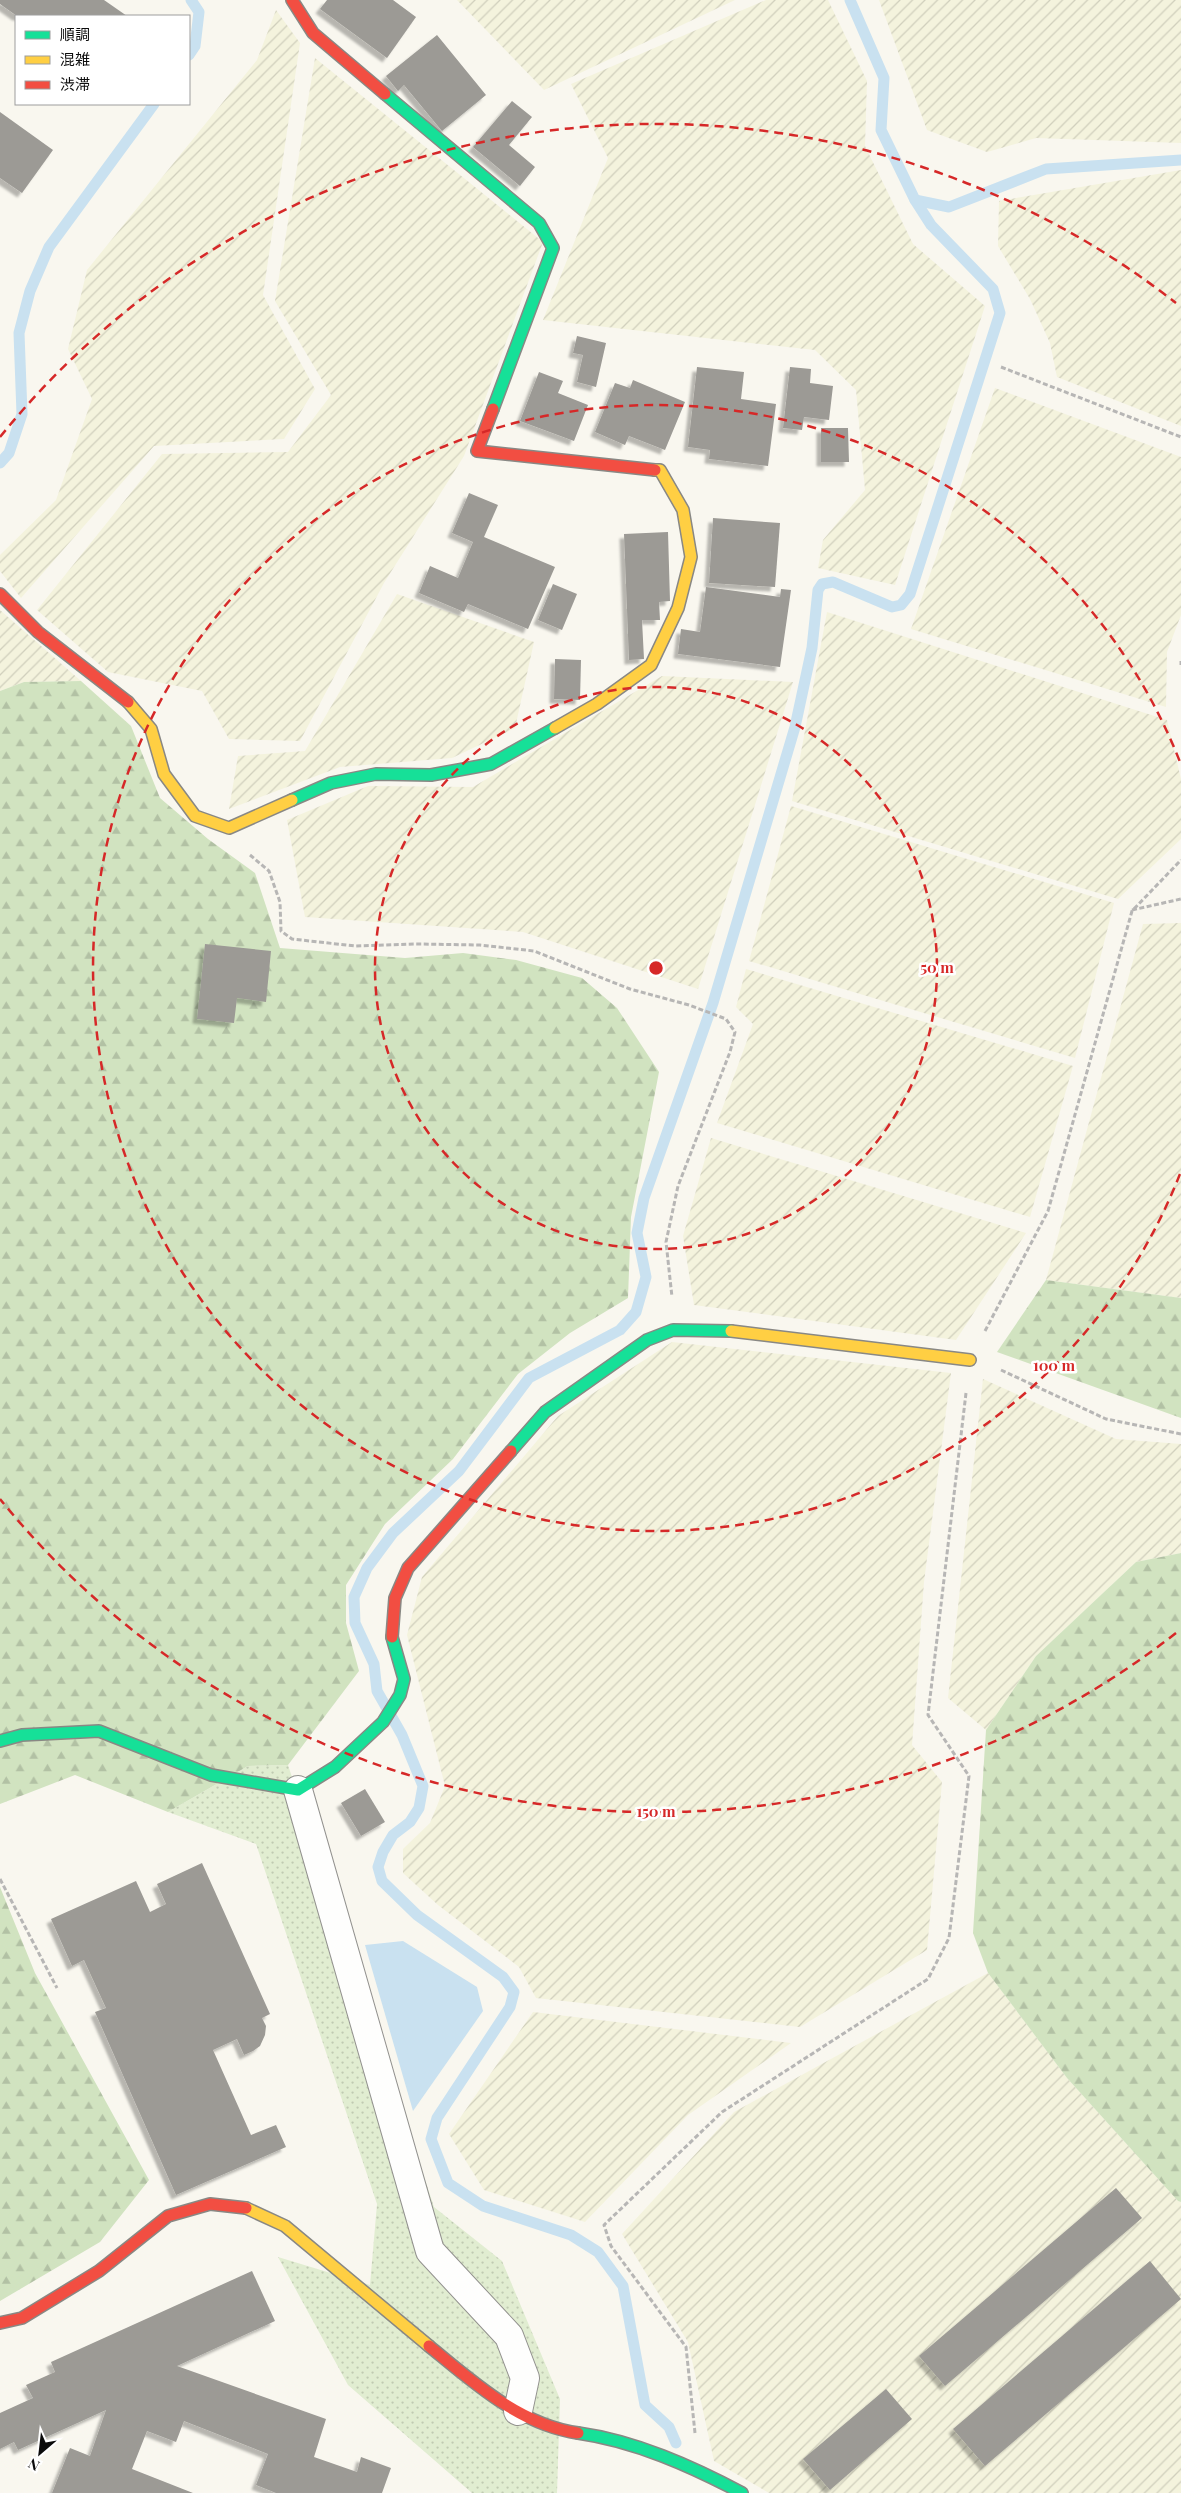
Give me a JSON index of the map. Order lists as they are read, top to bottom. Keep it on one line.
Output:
{"legend":["順調","混雑","渋滞"],"north":"bottom left","rings":["50 m","100 m","150 m"]}
